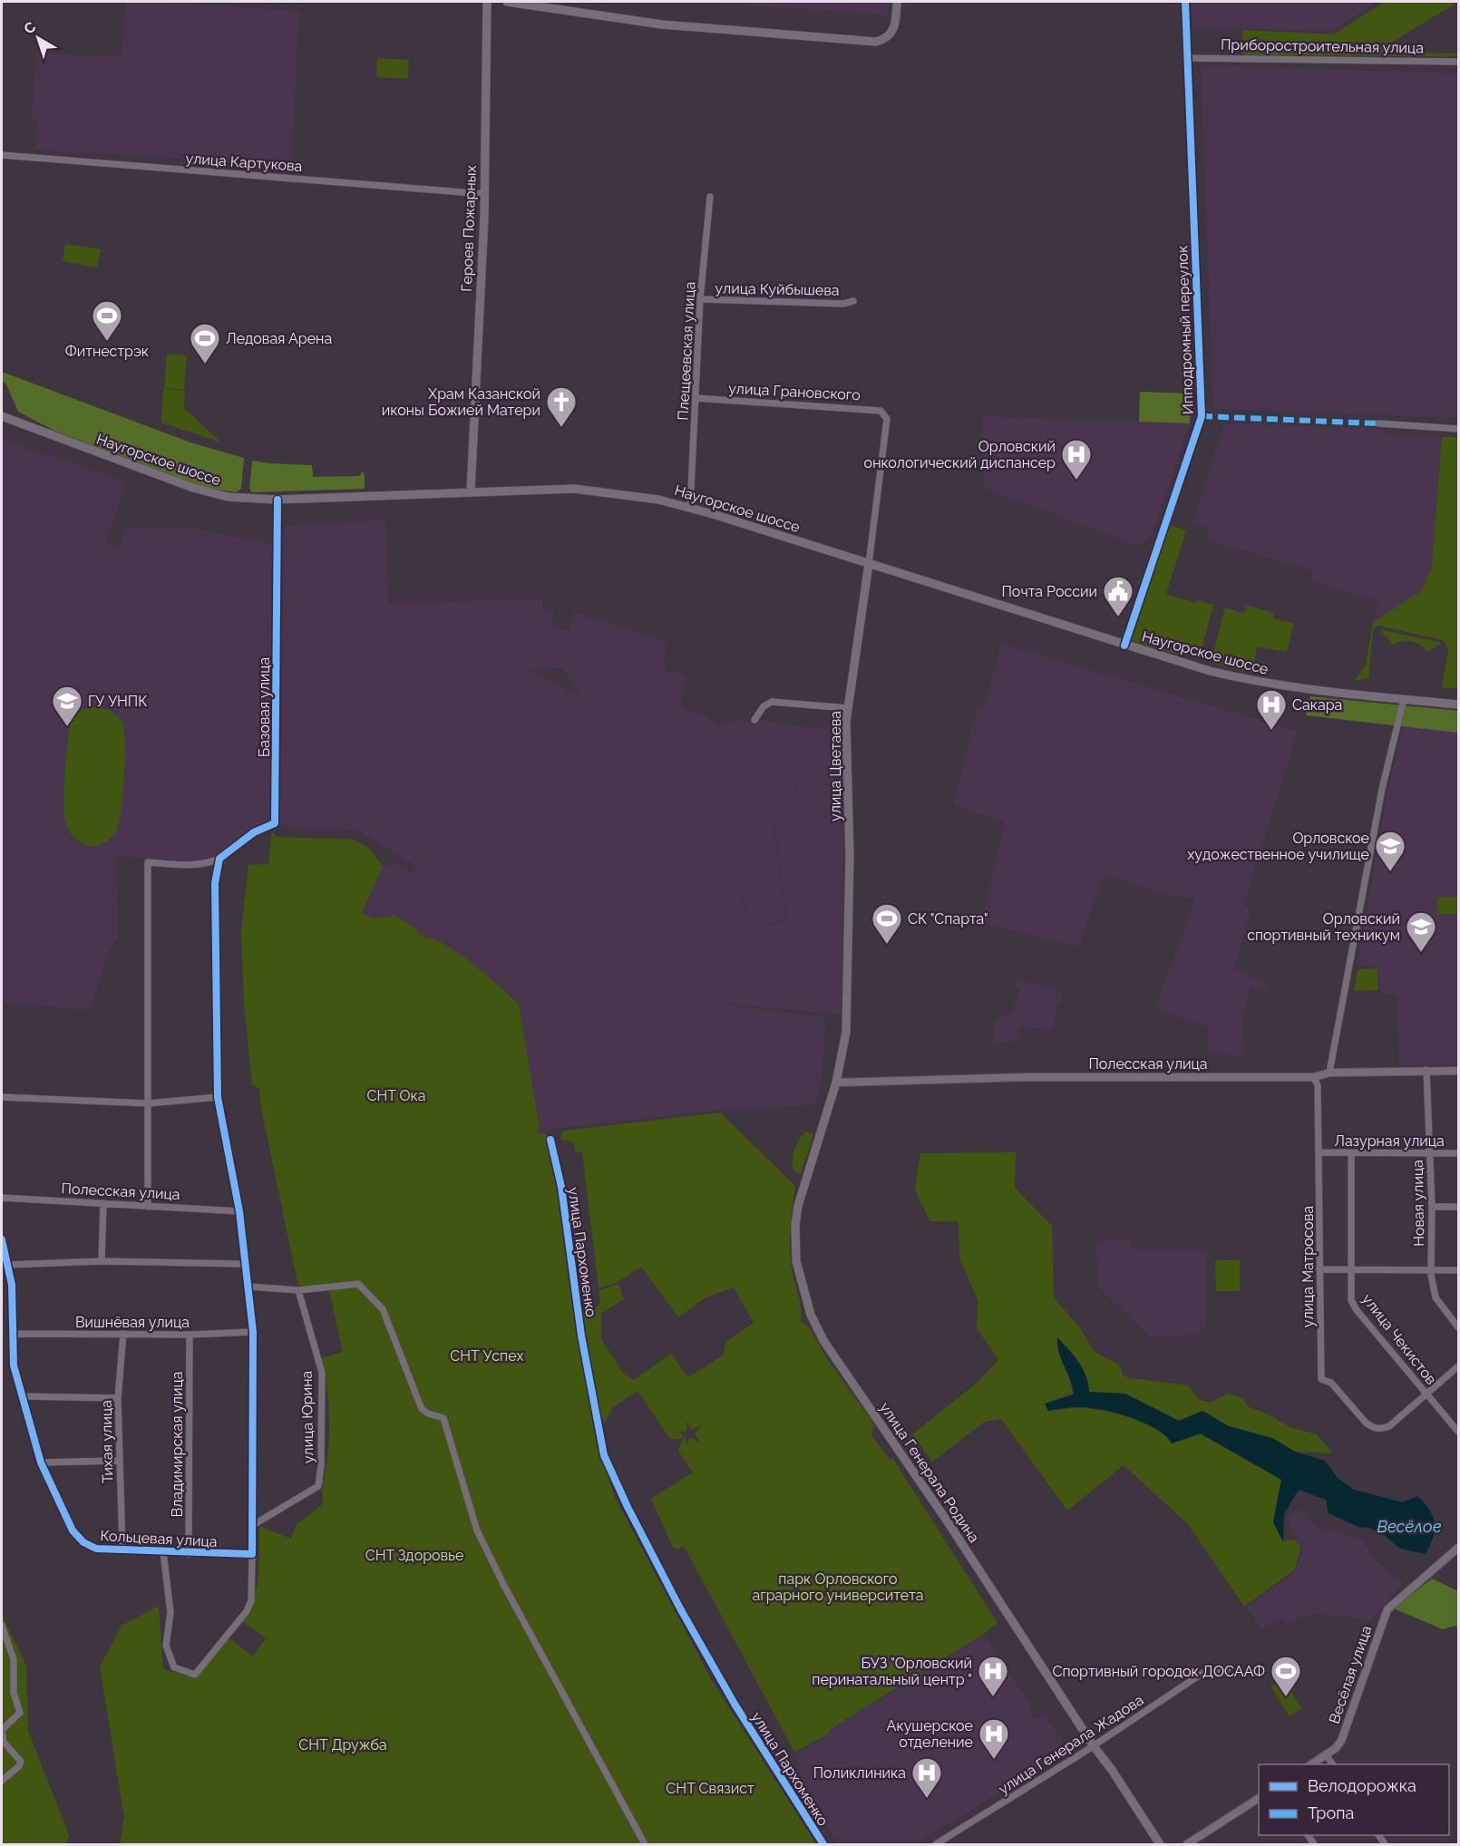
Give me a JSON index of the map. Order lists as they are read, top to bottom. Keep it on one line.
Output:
{"streets":{"main road":["Героев Пожарных","Наугорское шоссе","улица Цветаева","улица Генерала Родина"],"street":["Приборостроительная улица","улица Картукова","улица Куйбышева","Ипподромный переулок","Плещеевская улица","улица Грановского","Базовая улица","Полесская улица","Лазурная улица","Новая улица","улица Пархоменко","улица Матросова","Вишнёвая улица","улица Чекистов","улица Юрина","Тихая улица","Владимирская улица","Кольцевая улица","Весёлая улица","улица Генерала Жадова"]},"crossings":[["Приборостроительная улица","Ипподромный переулок"],["улица Картукова","Героев Пожарных"],["Героев Пожарных","Наугорское шоссе"],["улица Куйбышева","Плещеевская улица"],["Ипподромный переулок","Наугорское шоссе"],["Плещеевская улица","улица Грановского"],["Плещеевская улица","Наугорское шоссе"],["улица Грановского","улица Цветаева"],["Наугорское шоссе","Базовая улица"],["Наугорское шоссе","улица Цветаева"],["улица Цветаева","Полесская улица"],["улица Цветаева","улица Генерала Родина"],["Полесская улица","Новая улица"],["Полесская улица","улица Матросова"],["Полесская улица","улица Генерала Родина"],["Лазурная улица","Новая улица"],["Лазурная улица","улица Матросова"],["Лазурная улица","улица Чекистов"],["улица Матросова","улица Чекистов"],["Вишнёвая улица","Тихая улица"],["Вишнёвая улица","Владимирская улица"],["Вишнёвая улица","Кольцевая улица"],["Тихая улица","Кольцевая улица"],["Владимирская улица","Кольцевая улица"],["улица Генерала Родина","улица Генерала Жадова"]],"water":["Весёлое"],"parks":["СНТ Ока","СНТ Успех","СНТ Здоровье","парк Орловского аграрного университета","СНТ Дружба","СНТ Связист"],"places":{"sports":["Фитнестрэк","Ледовая Арена","СК \"Спарта\"","Спортивный городок ДОСААФ"],"church":["Храм Казанской иконы Божией Матери"],"hospital":["Орловский онкологический диспансер","Сакара","БУЗ \"Орловский перинатальный центр \"","Акушерское отделение","Поликлиника"],"public building":["Почта России"],"school or university":["ГУ УНПК","Орловское художественное училище","Орловский спортивный техникум"]},"legend":["Велодорожка","Тропа"],"north":"top left"}
